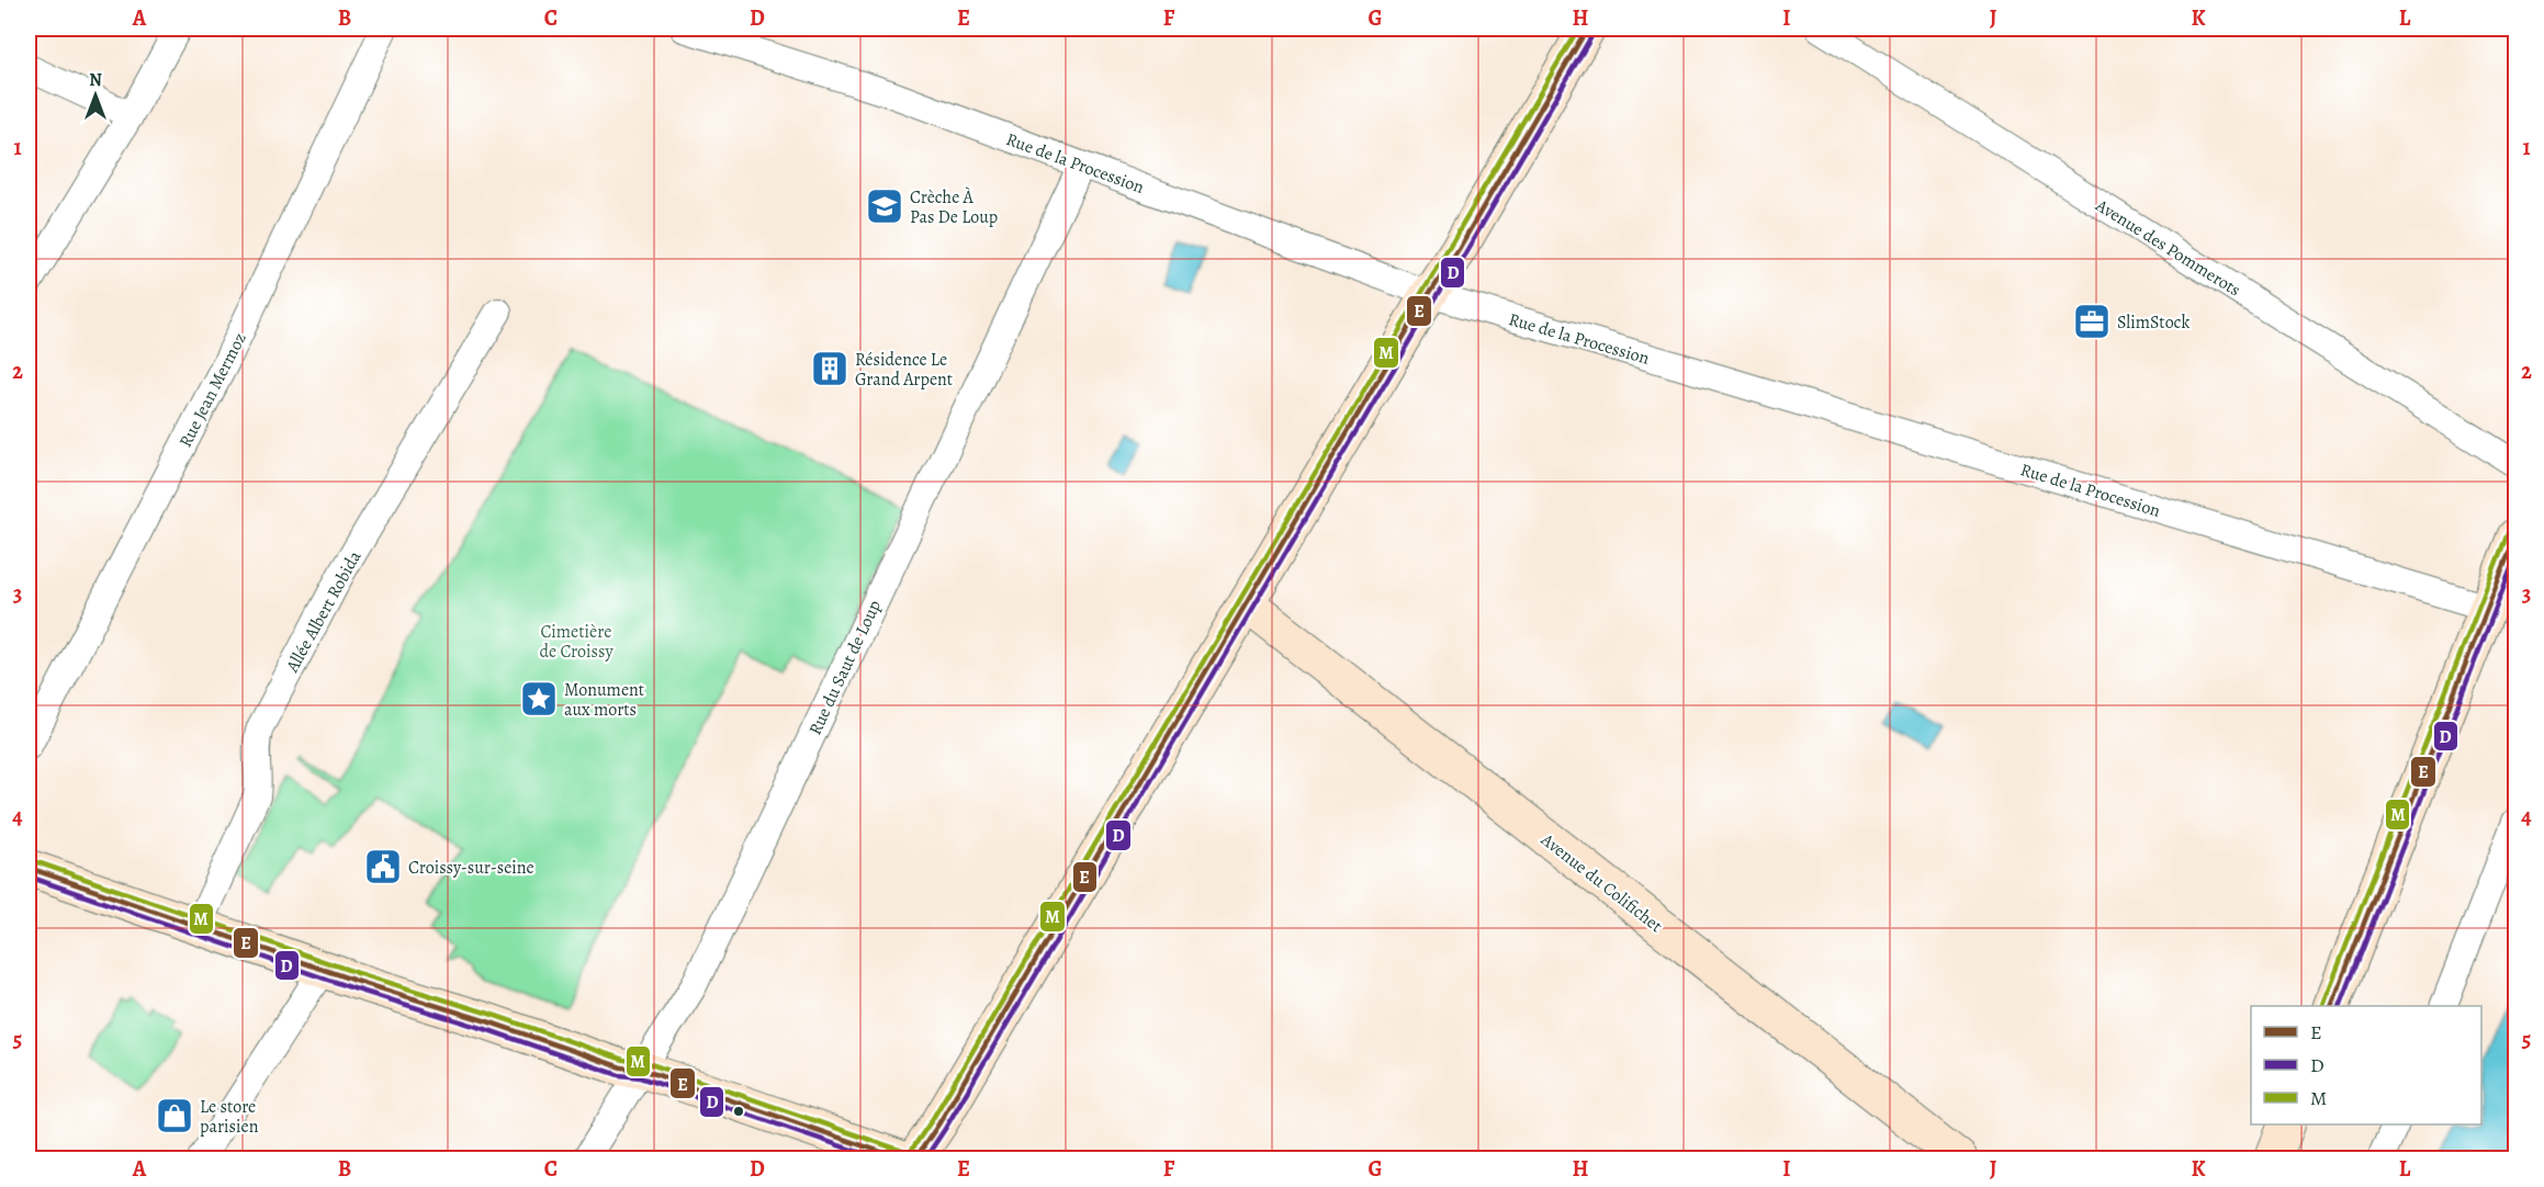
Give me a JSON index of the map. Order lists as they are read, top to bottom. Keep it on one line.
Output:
{"streets":{"main road":["Avenue du Colifichet"],"street":["Rue de la Procession","Avenue des Pommerots","Rue Jean Mermoz","Allée Albert Robida","Rue du Saut de Loup"]},"crossings":[["Rue de la Procession","Rue du Saut de Loup"]],"parks":["Cimetière de Croissy"],"places":{"school or university":["Crèche À Pas De Loup"],"office":["SlimStock"],"building":["Résidence Le Grand Arpent"],"place":["Monument aux morts"],"public building":["Croissy-sur-seine"],"shop":["Le store parisien"]},"lines":["transit line E","transit line M","transit line D"],"legend":["E","D","M"],"north":"top","grid":{"columns":["A","B","C","D","E","F","G","H","I","J","K","L"],"rows":["1","2","3","4","5"]}}
